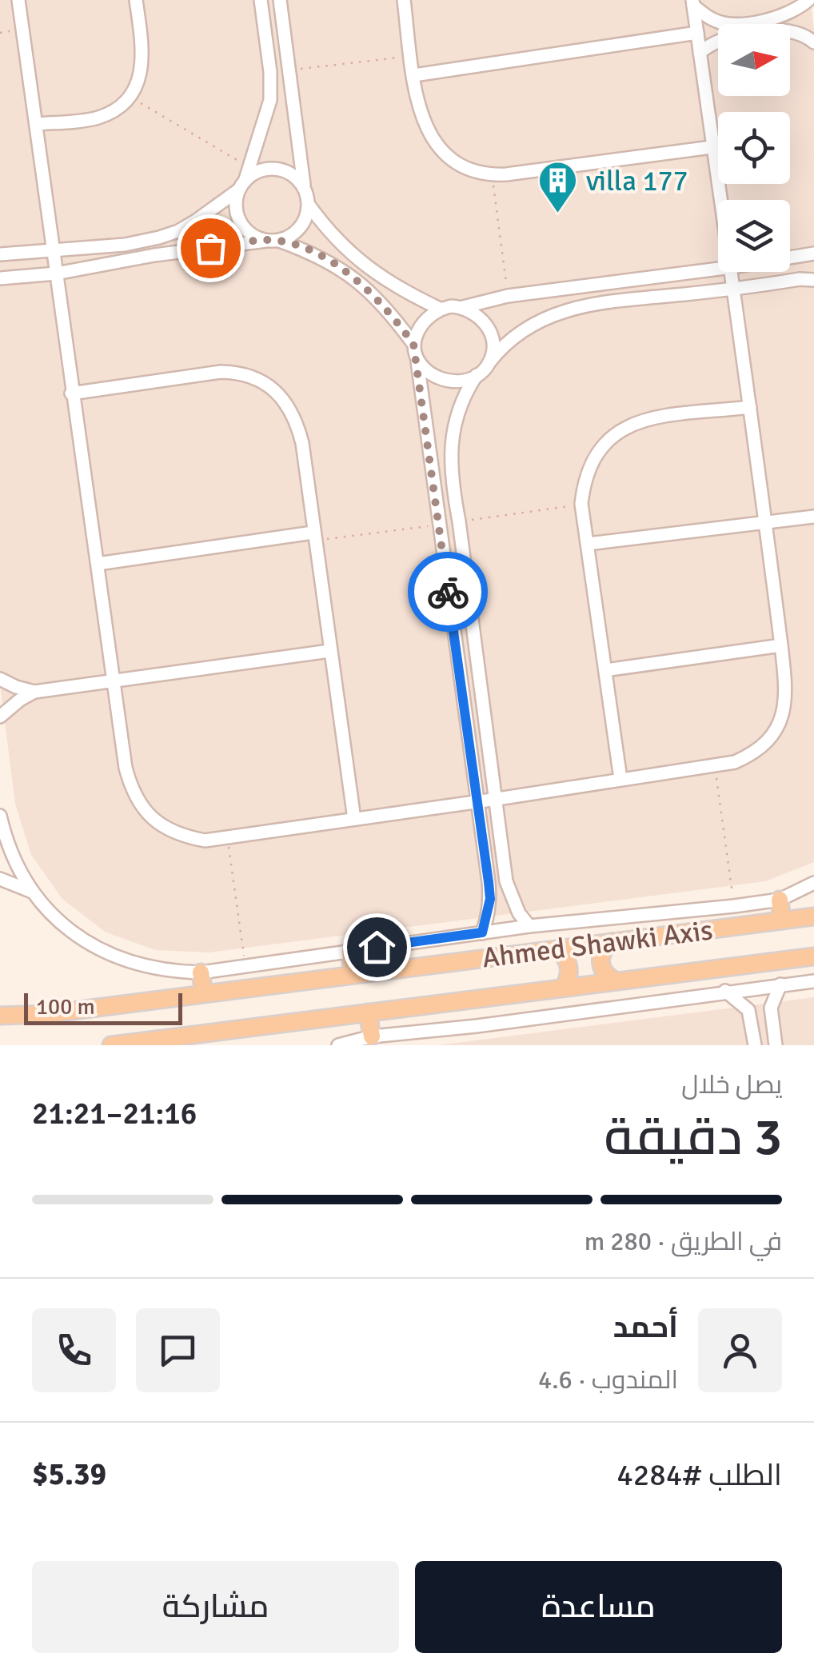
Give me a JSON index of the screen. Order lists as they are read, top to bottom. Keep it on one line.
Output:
{"streets":{"main road":["Ahmed Shawki Axis"]},"places":{"building":["villa 177"]},"scale_bar":"100 m","north":"right","page":{"scale":"100 m","heading":["3 دقيقة","يصل خلال","21:16–21:21"],"panel":["أحمد","المندوب · 4.6","الطلب #4284","$5.39"],"bar":"في الطريق · 280 m","buttons":["مساعدة","مشاركة"]}}
